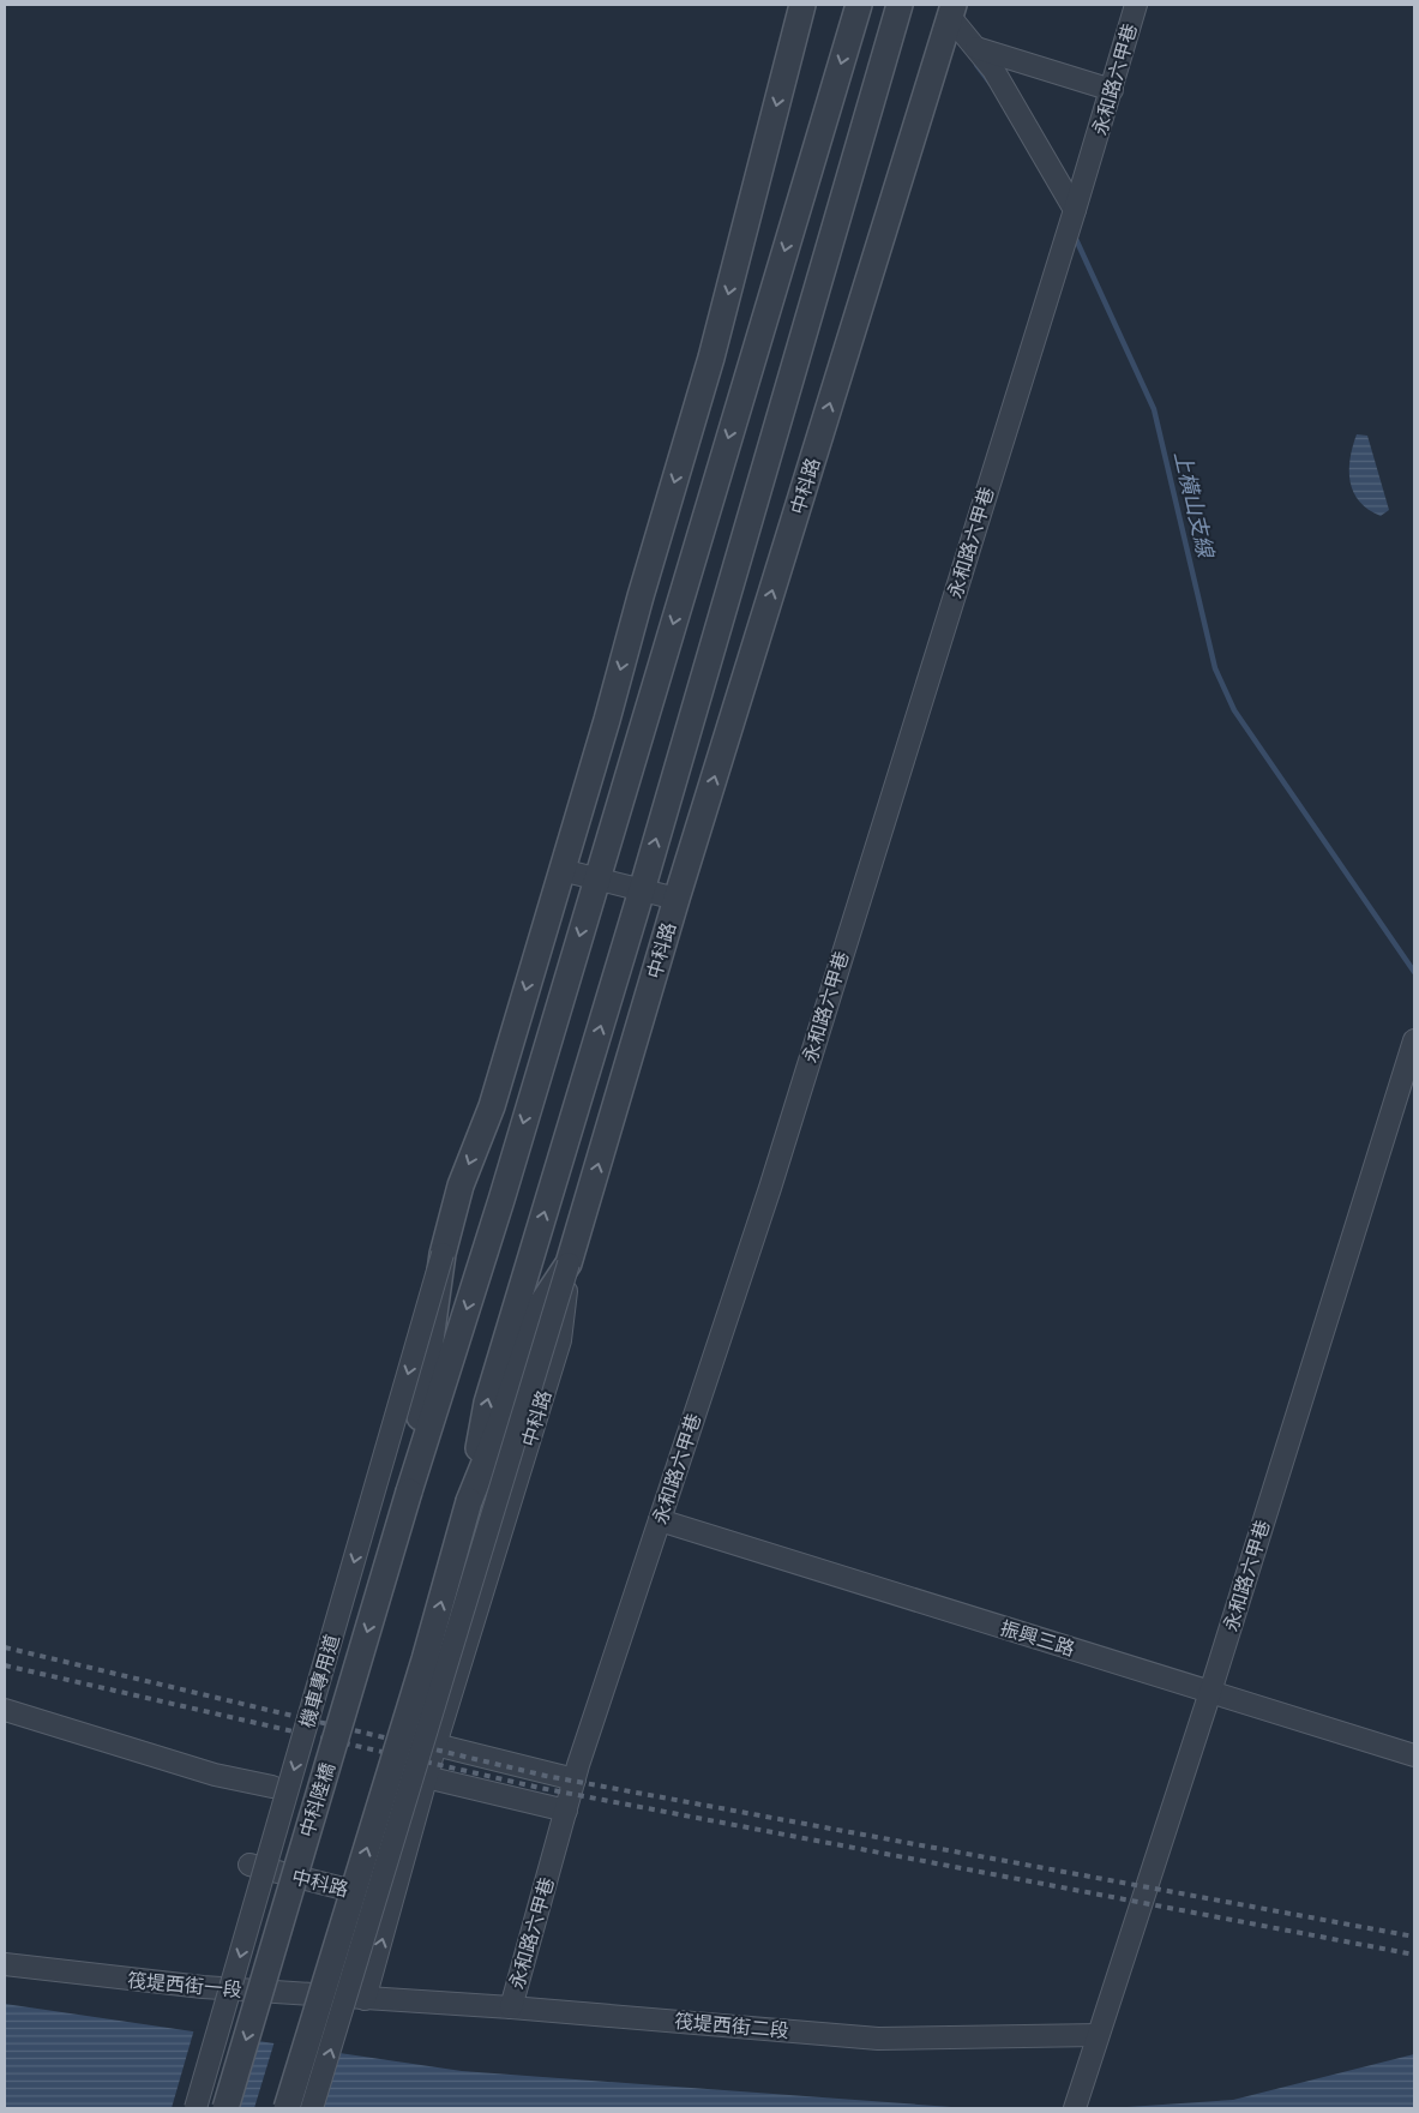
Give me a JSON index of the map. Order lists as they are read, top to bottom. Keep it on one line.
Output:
{"streets":{"street":["永和路六甲巷","中科路","振興三路","機車專用道","中科陸橋","筏堤西街一段","筏堤西街二段"]},"crossings":[["永和路六甲巷","振興三路"],["永和路六甲巷","筏堤西街二段"],["中科路","筏堤西街一段"],["中科路","筏堤西街二段"],["筏堤西街一段","筏堤西街二段"]],"water":["上橫山支線"]}
